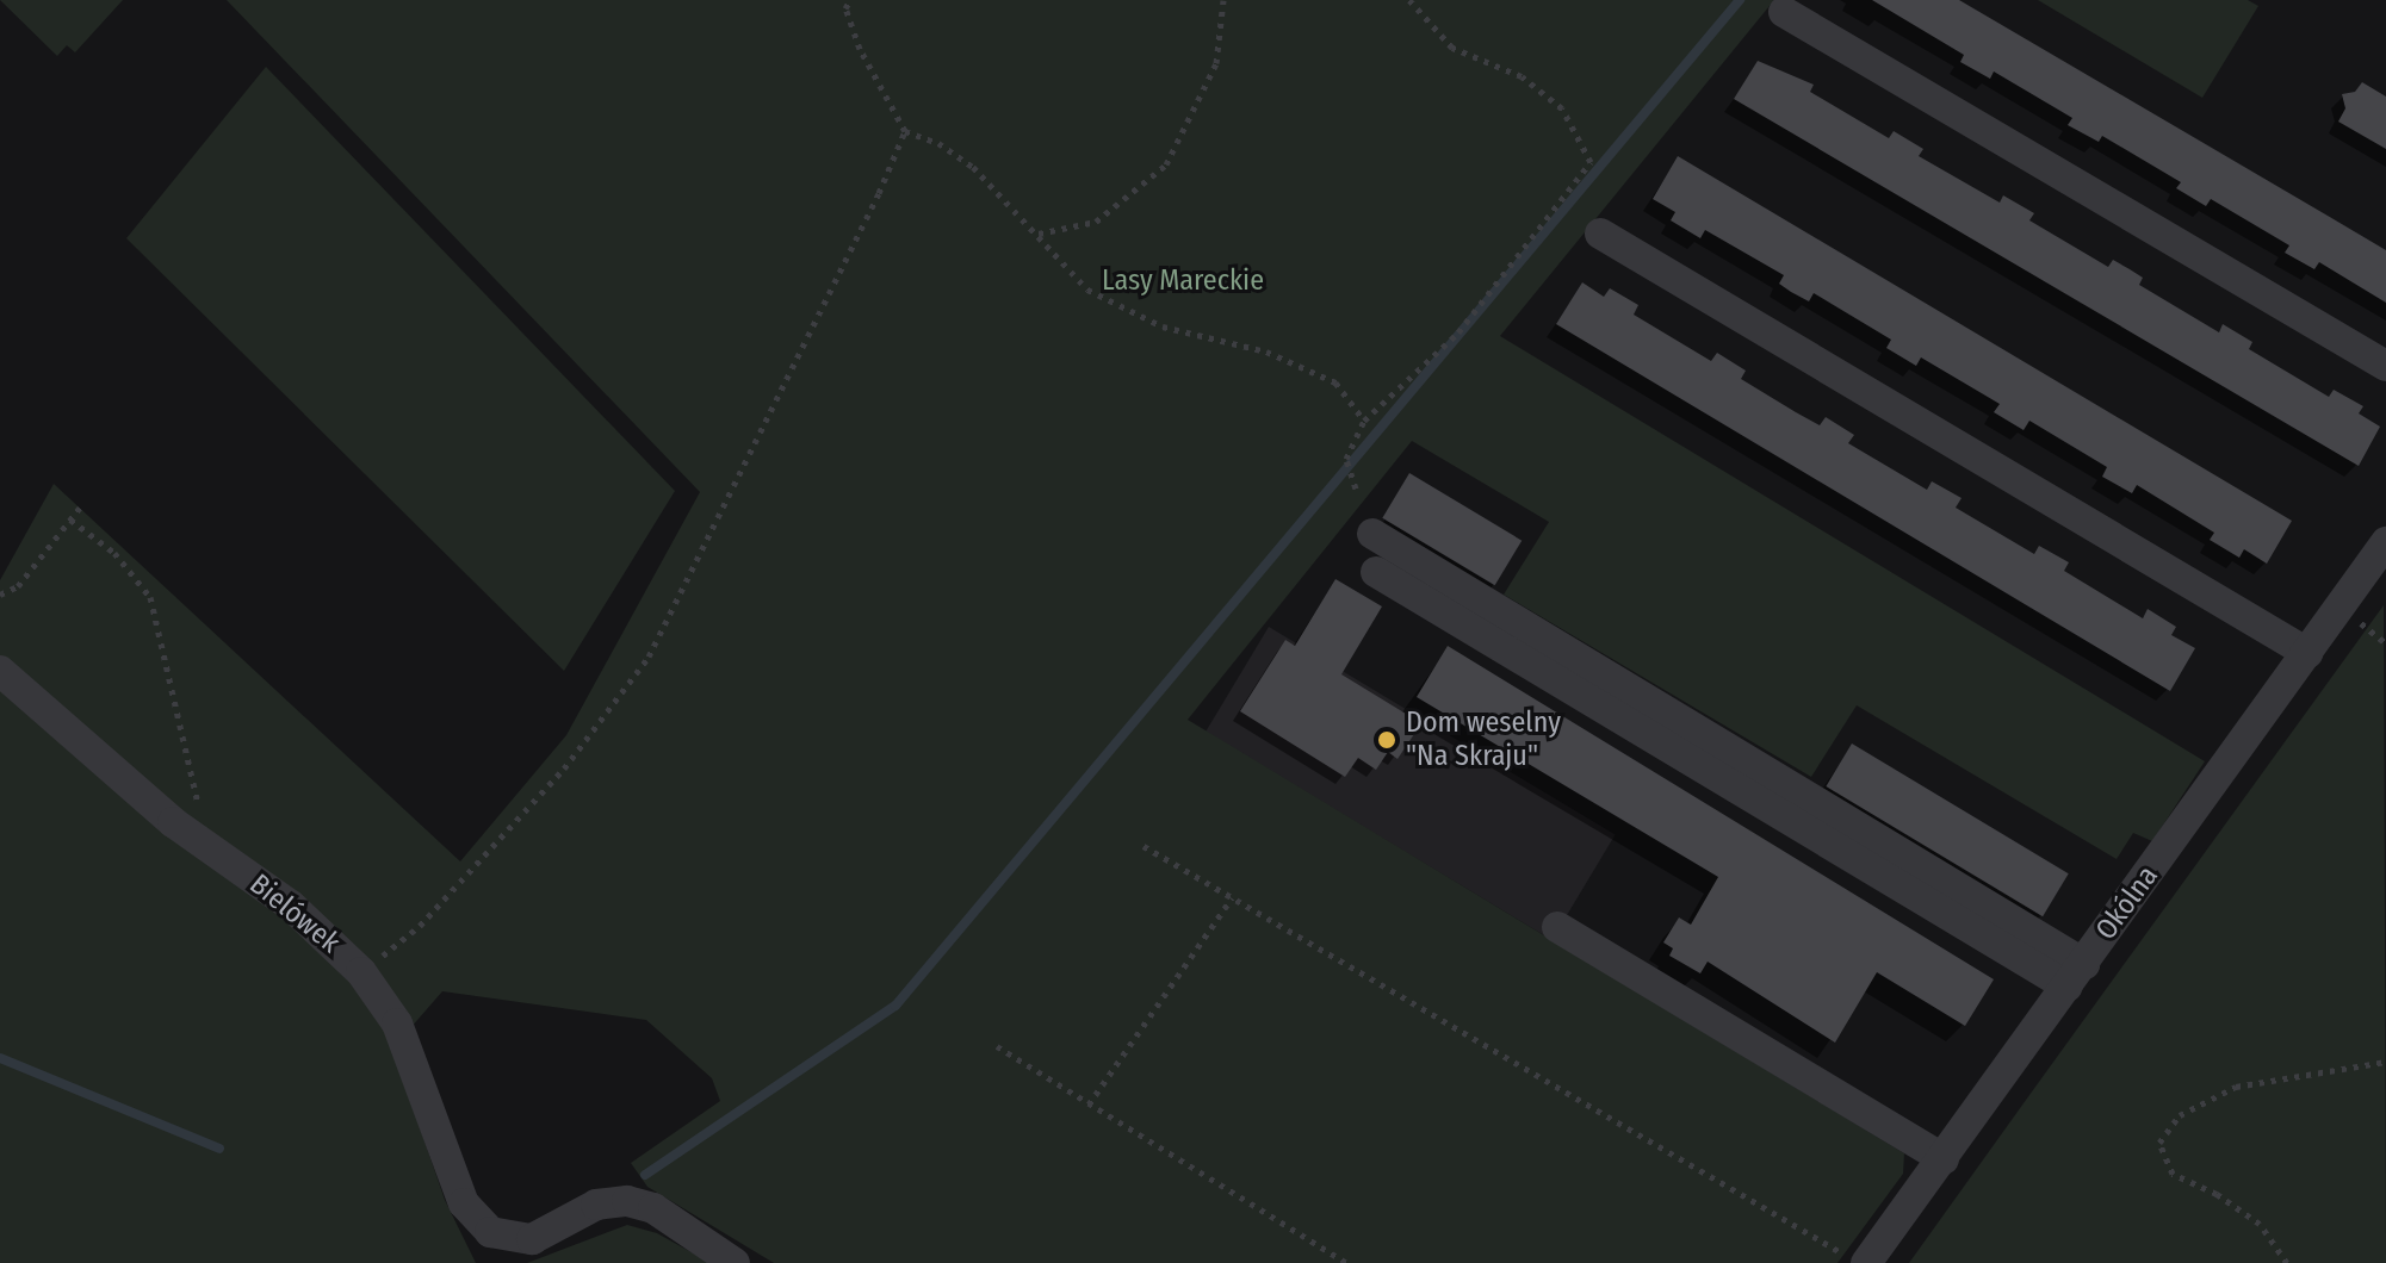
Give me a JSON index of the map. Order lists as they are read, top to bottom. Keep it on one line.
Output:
{"streets":{"street":["Okólna","Bielówek"]},"parks":["Lasy Mareckie"],"places":["Dom weselny \"Na Skraju\""]}
